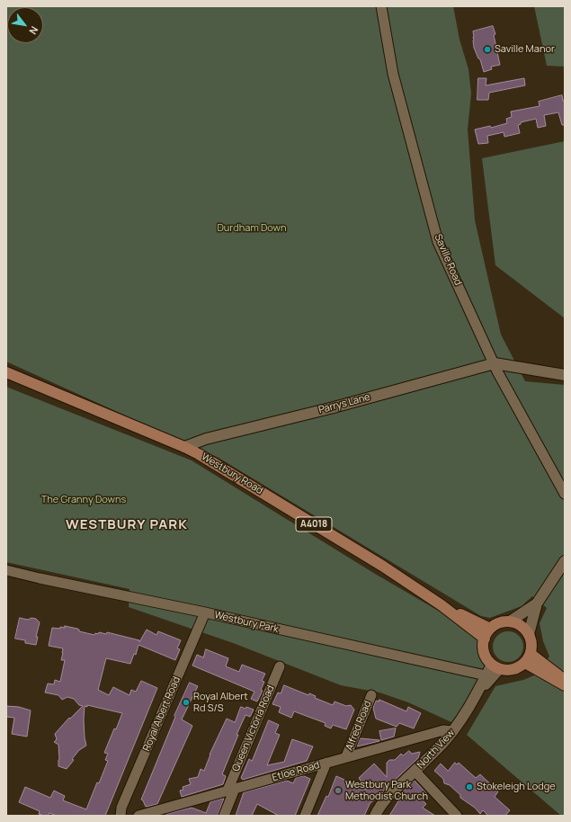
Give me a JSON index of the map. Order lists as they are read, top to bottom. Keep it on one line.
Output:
{"streets":{"main road":["Parrys Lane","Westbury Road","A4018","North View"],"street":["Saville Road","Westbury Park","Royal Albert Road","Alfred Road","Queen Victoria Road","Etloe Road"]},"crossings":[["Saville Road","Parrys Lane"],["Parrys Lane","Westbury Road"],["Westbury Road","North View"],["Westbury Park","Royal Albert Road"],["Westbury Park","North View"],["Alfred Road","Etloe Road"],["Queen Victoria Road","Etloe Road"],["North View","Etloe Road"]],"districts":["WESTBURY PARK"],"parks":["Durdham Down","The Granny Downs"],"places":["Saville Manor","Royal Albert Rd S/S","Stokeleigh Lodge","Westbury Park Methodist Church"],"north":"bottom right"}
